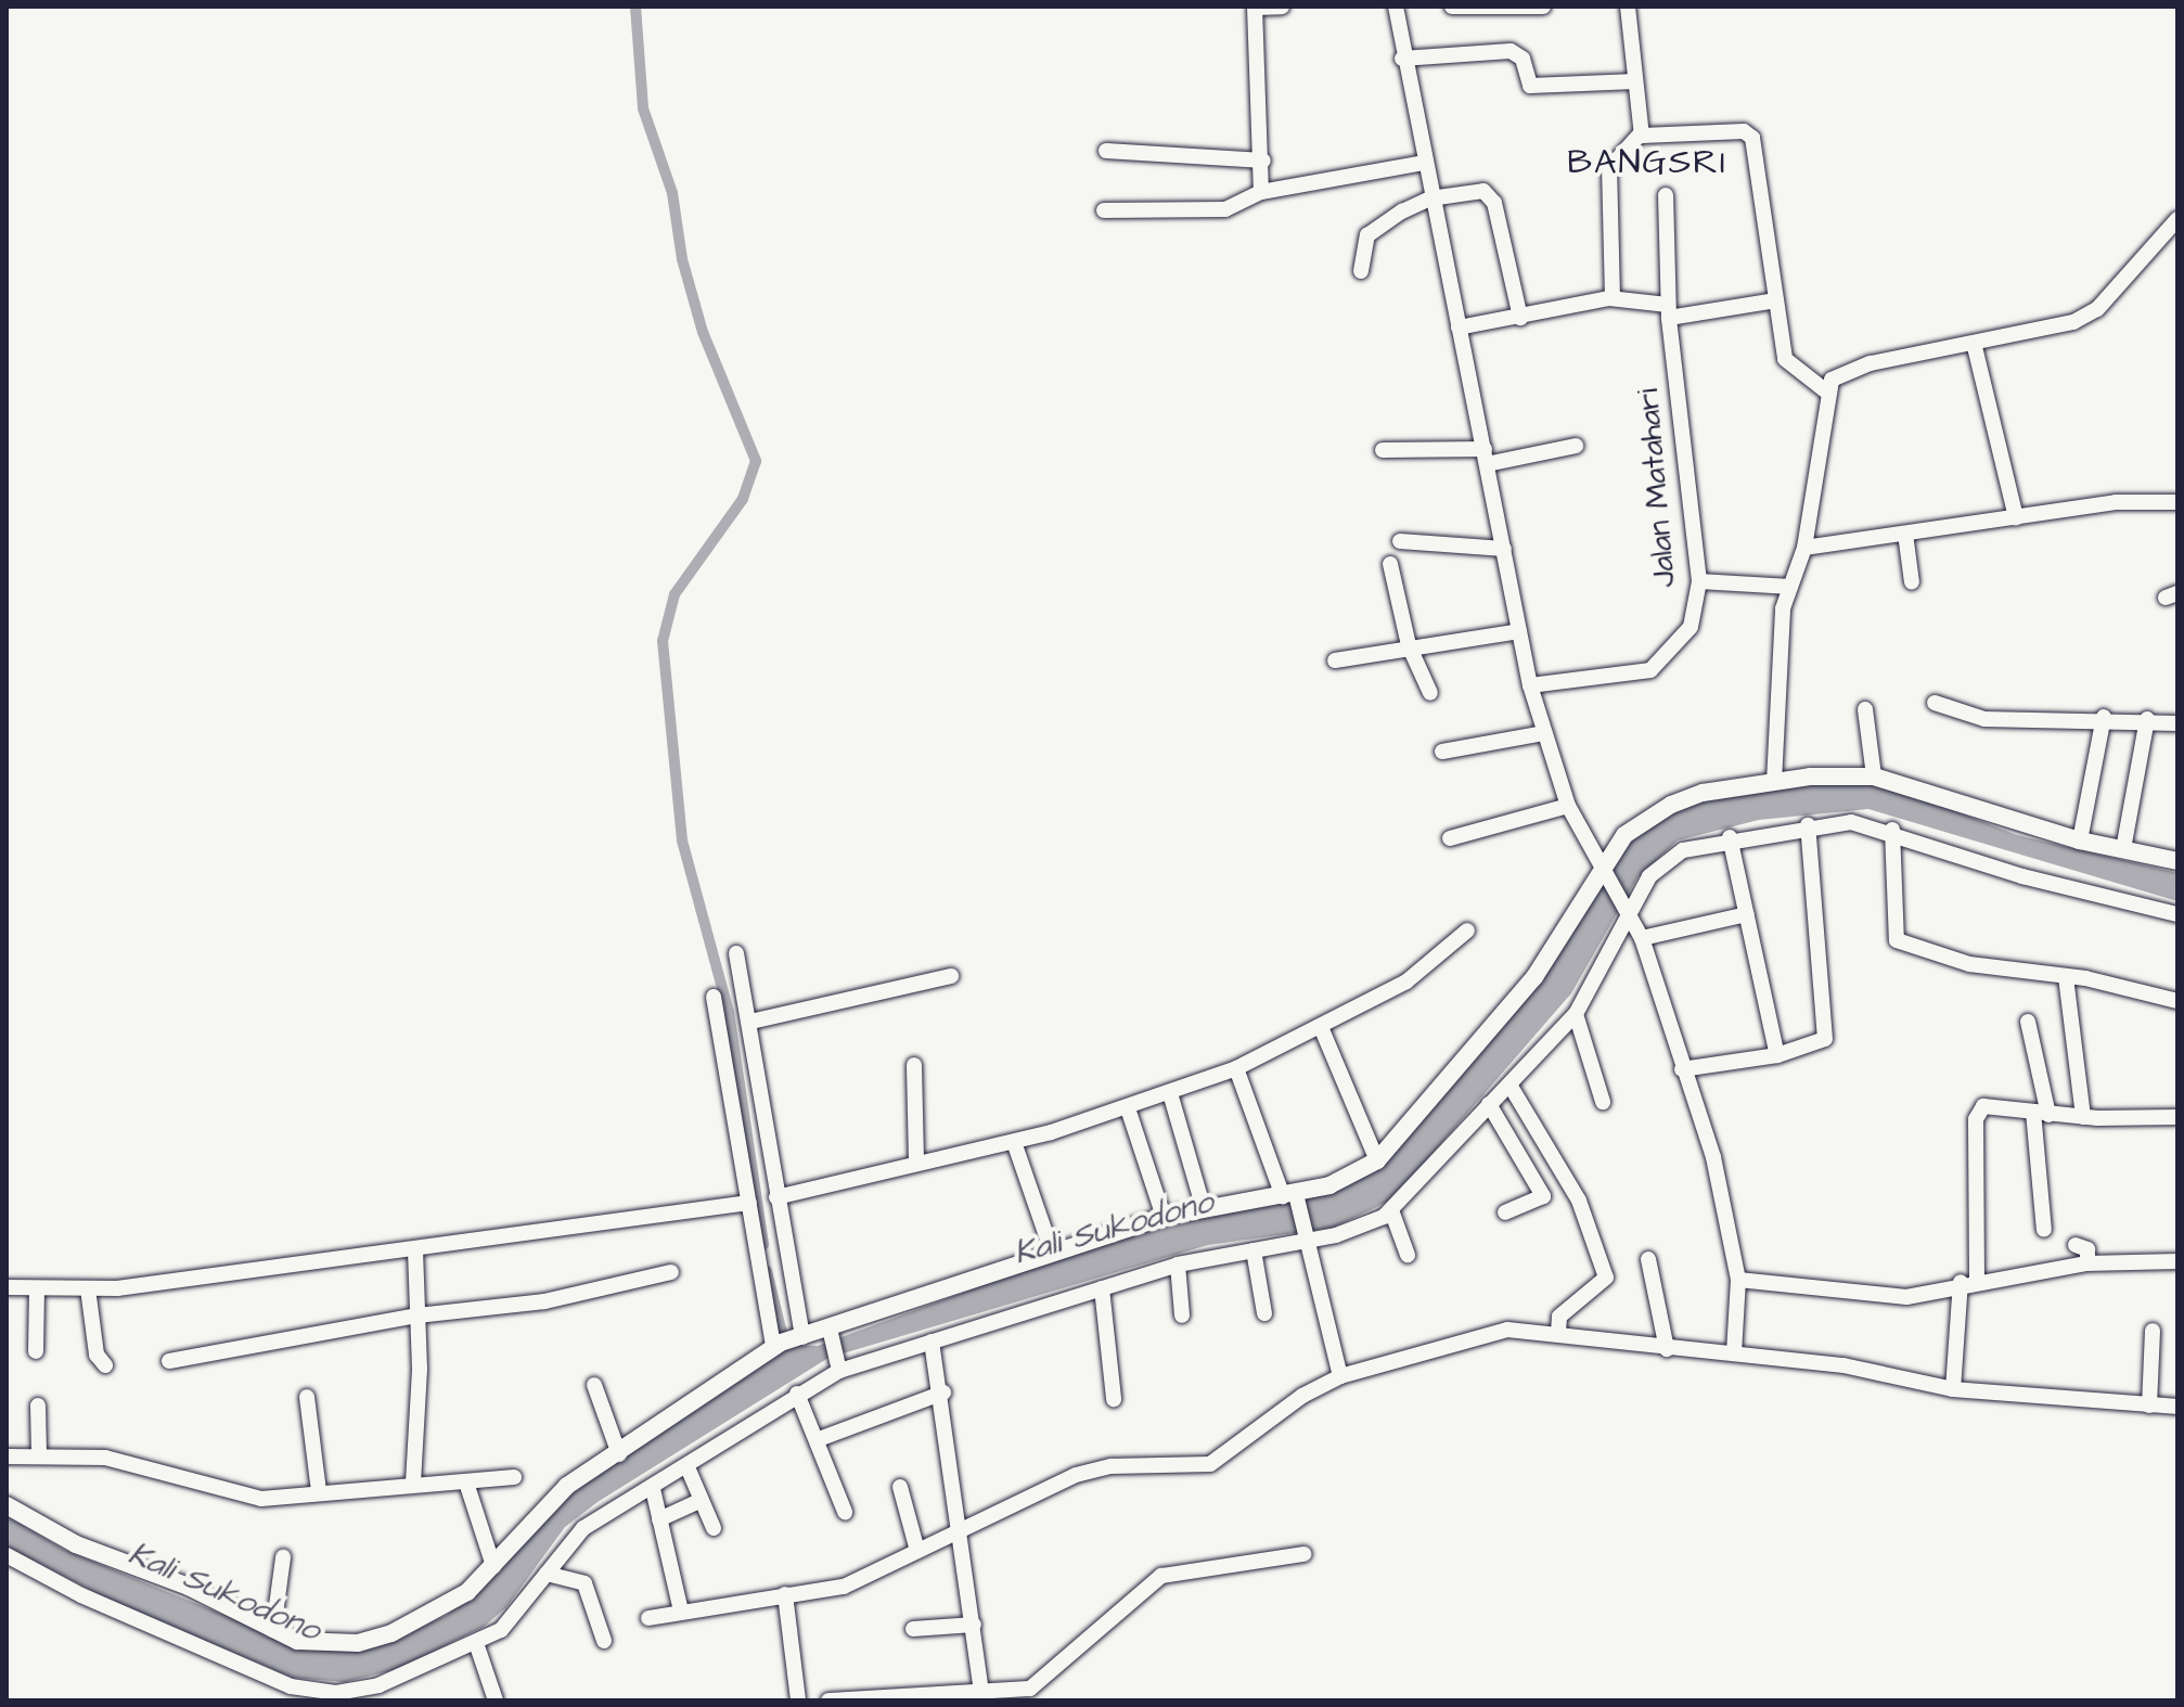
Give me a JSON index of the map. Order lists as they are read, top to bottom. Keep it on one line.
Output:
{"streets":{"street":["Jalan Matahari"]},"districts":["BANGSRI"],"water":["Kali Sukodono"]}
